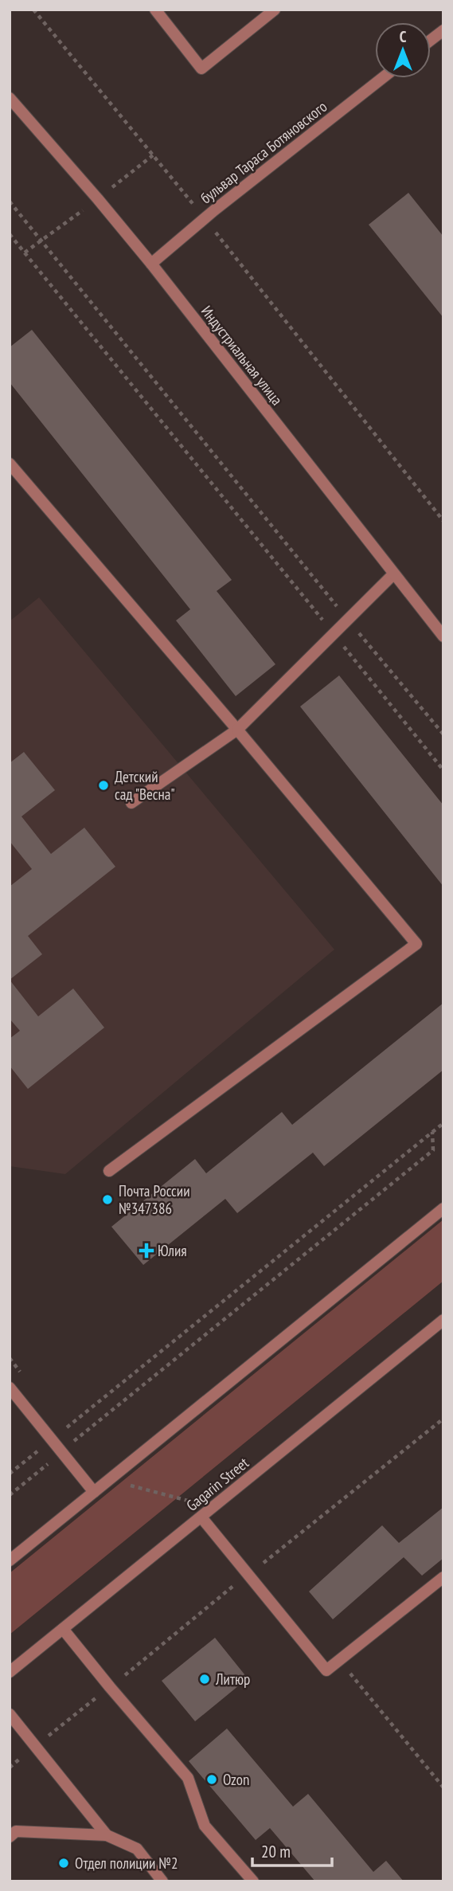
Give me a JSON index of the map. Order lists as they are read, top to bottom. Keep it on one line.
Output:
{"streets":{"street":["бульвар Тараса Ботяновского","Индустриальная улица","Gagarin Street"]},"crossings":[["бульвар Тараса Ботяновского","Индустриальная улица"]],"places":{"other":["Детский сад \"Весна\"","Почта России №347386","Литюр","Ozon","Отдел полиции №2"],"health":["Юлия"]},"scale_bar":"20 m","north":"top"}
